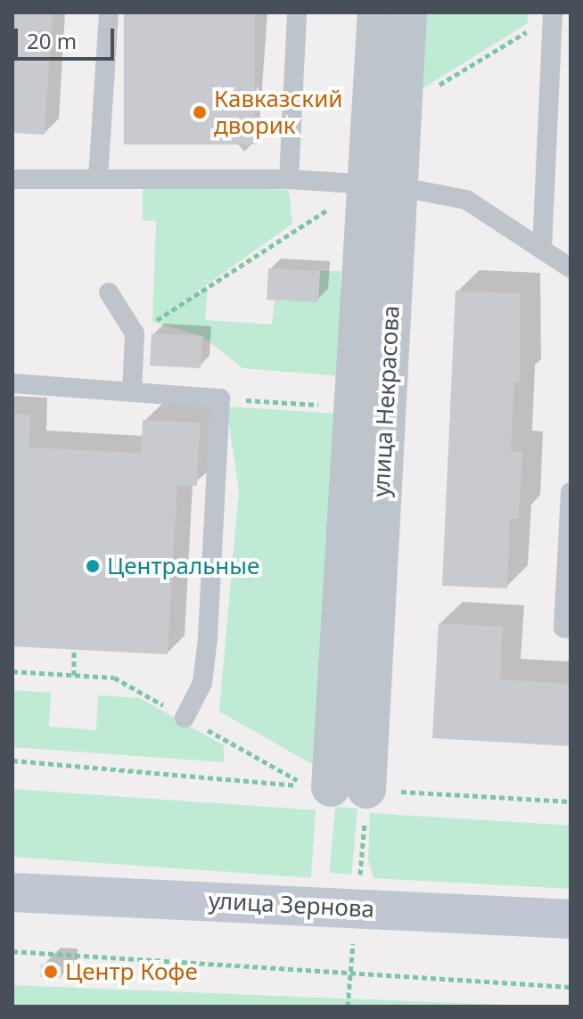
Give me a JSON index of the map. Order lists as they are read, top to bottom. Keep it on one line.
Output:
{"streets":{"main road":["улица Зернова"],"street":["улица Некрасова"]},"places":["Кавказский дворик","Центральные","Центр Кофе"],"scale_bar":"20 m"}
